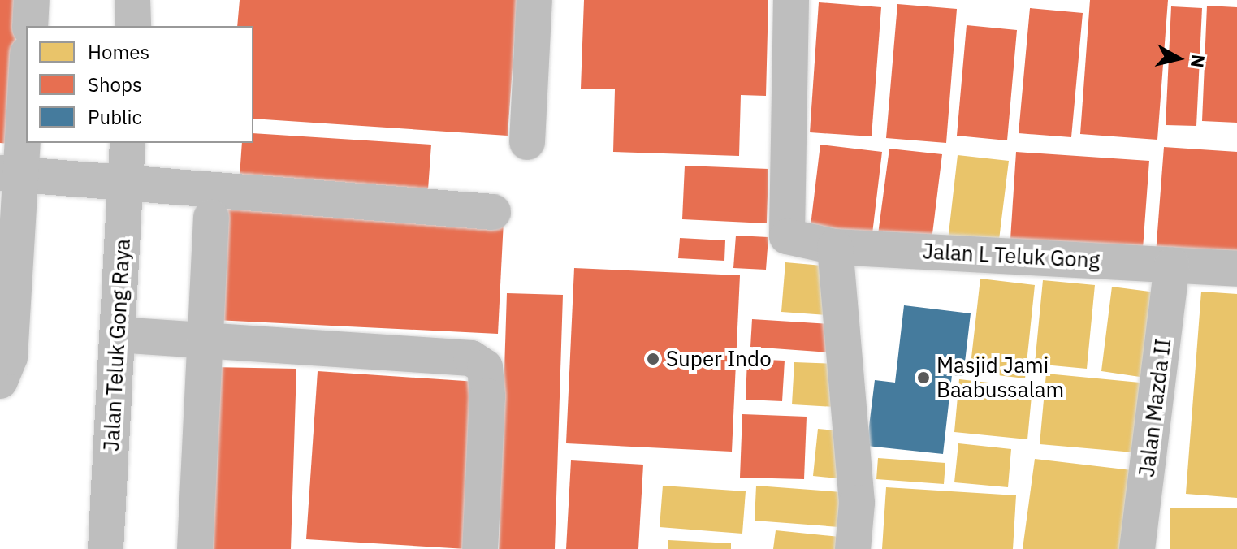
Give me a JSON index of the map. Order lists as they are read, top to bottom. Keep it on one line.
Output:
{"streets":{"street":["Jalan L Teluk Gong","Jalan Teluk Gong Raya","Jalan Mazda II"]},"crossings":[["Jalan L Teluk Gong","Jalan Mazda II"]],"places":["Super Indo","Masjid Jami Baabussalam"],"legend":["Homes","Shops","Public"],"north":"right"}
